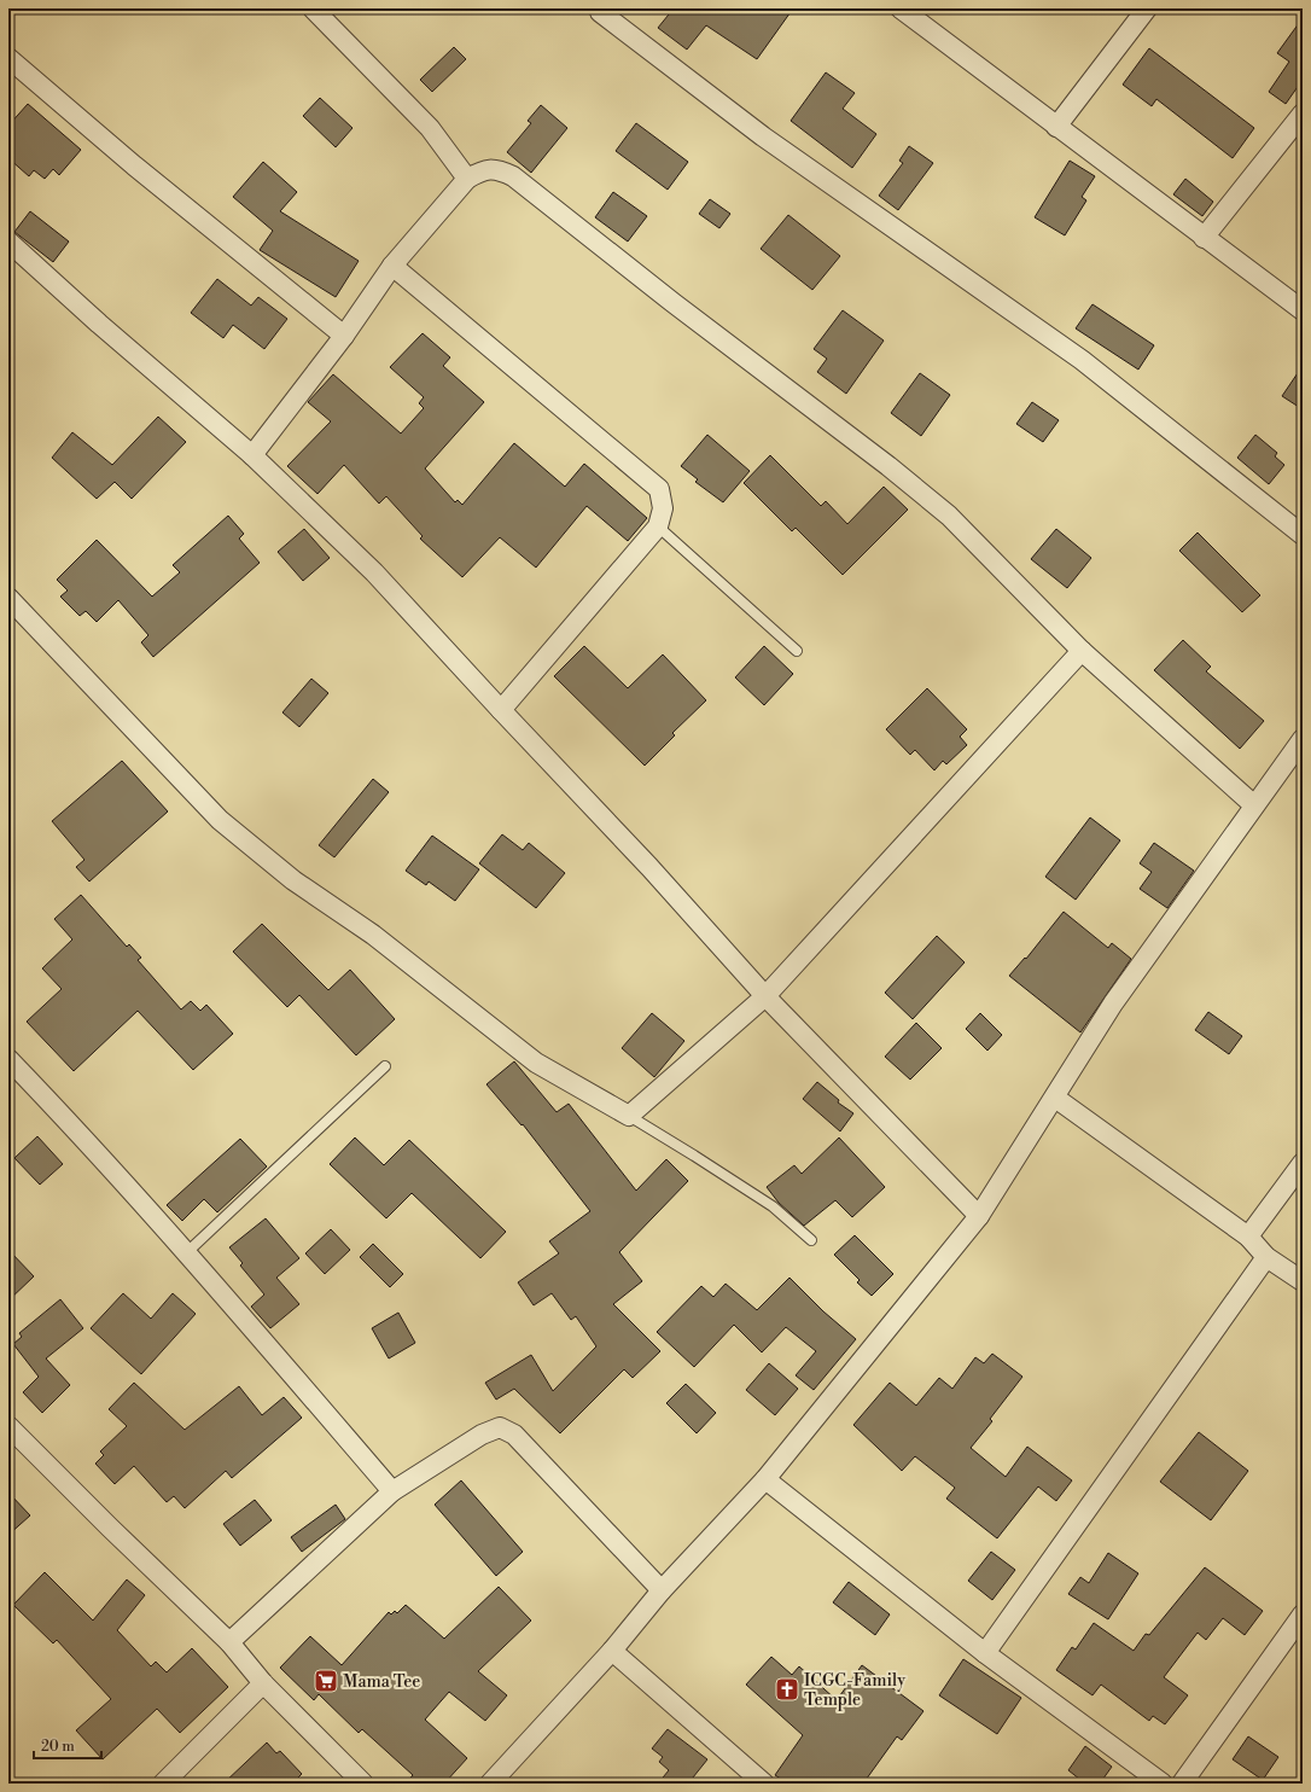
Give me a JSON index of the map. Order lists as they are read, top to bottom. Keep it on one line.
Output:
{"places":{"supermarket":["Mama Tee"],"church":["ICGC-Family Temple"]},"scale_bar":"20 m"}
